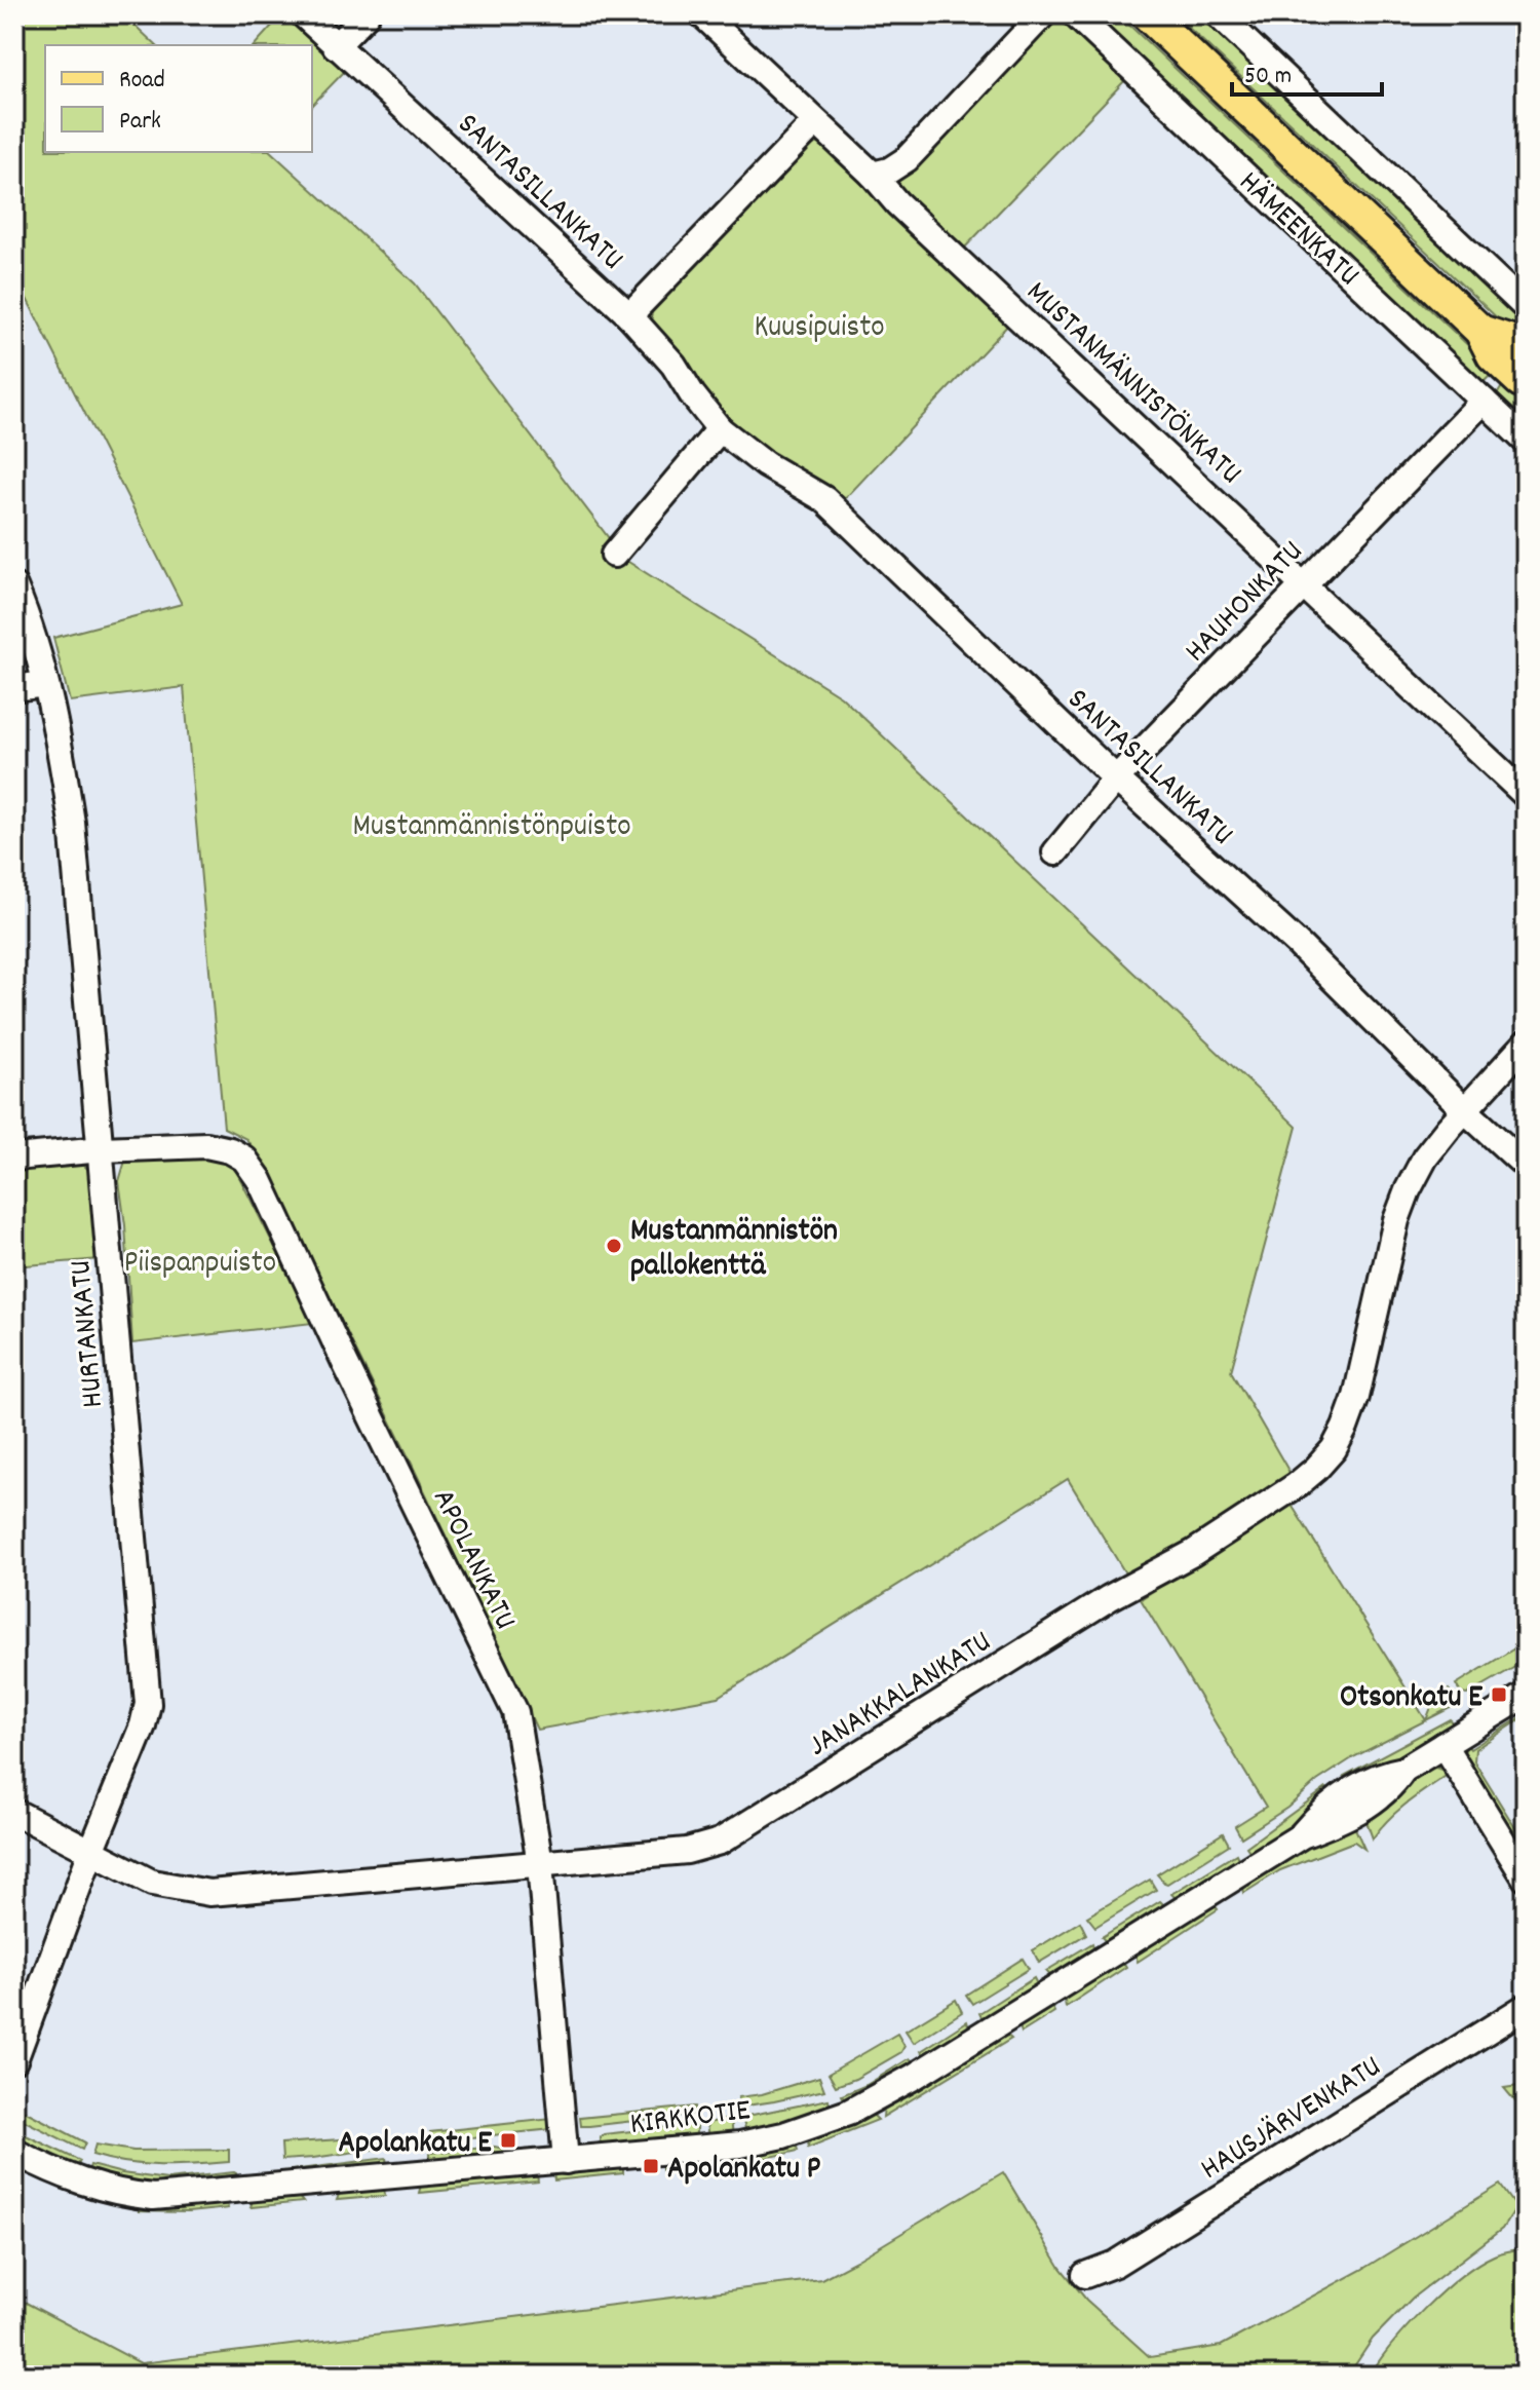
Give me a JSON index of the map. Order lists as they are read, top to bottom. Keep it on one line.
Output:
{"streets":{"main road":["HÄMEENKATU"],"street":["SANTASILLANKATU","MUSTANMÄNNISTÖNKATU","HAUHONKATU","HURTANKATU","APOLANKATU","JANAKKALANKATU","KIRKKOTIE","HAUSJÄRVENKATU"]},"crossings":[["SANTASILLANKATU","HAUHONKATU"],["SANTASILLANKATU","JANAKKALANKATU"],["HÄMEENKATU","HAUHONKATU"],["MUSTANMÄNNISTÖNKATU","HAUHONKATU"],["HURTANKATU","APOLANKATU"],["HURTANKATU","JANAKKALANKATU"],["APOLANKATU","JANAKKALANKATU"],["APOLANKATU","KIRKKOTIE"]],"parks":["Kuusipuisto","Mustanmännistönpuisto","Piispanpuisto"],"places":{"other":["Mustanmännistön pallokenttä"],"transit":["Otsonkatu E","Apolankatu E","Apolankatu P"]},"legend":["Road","Park"],"scale_bar":"50 m"}
